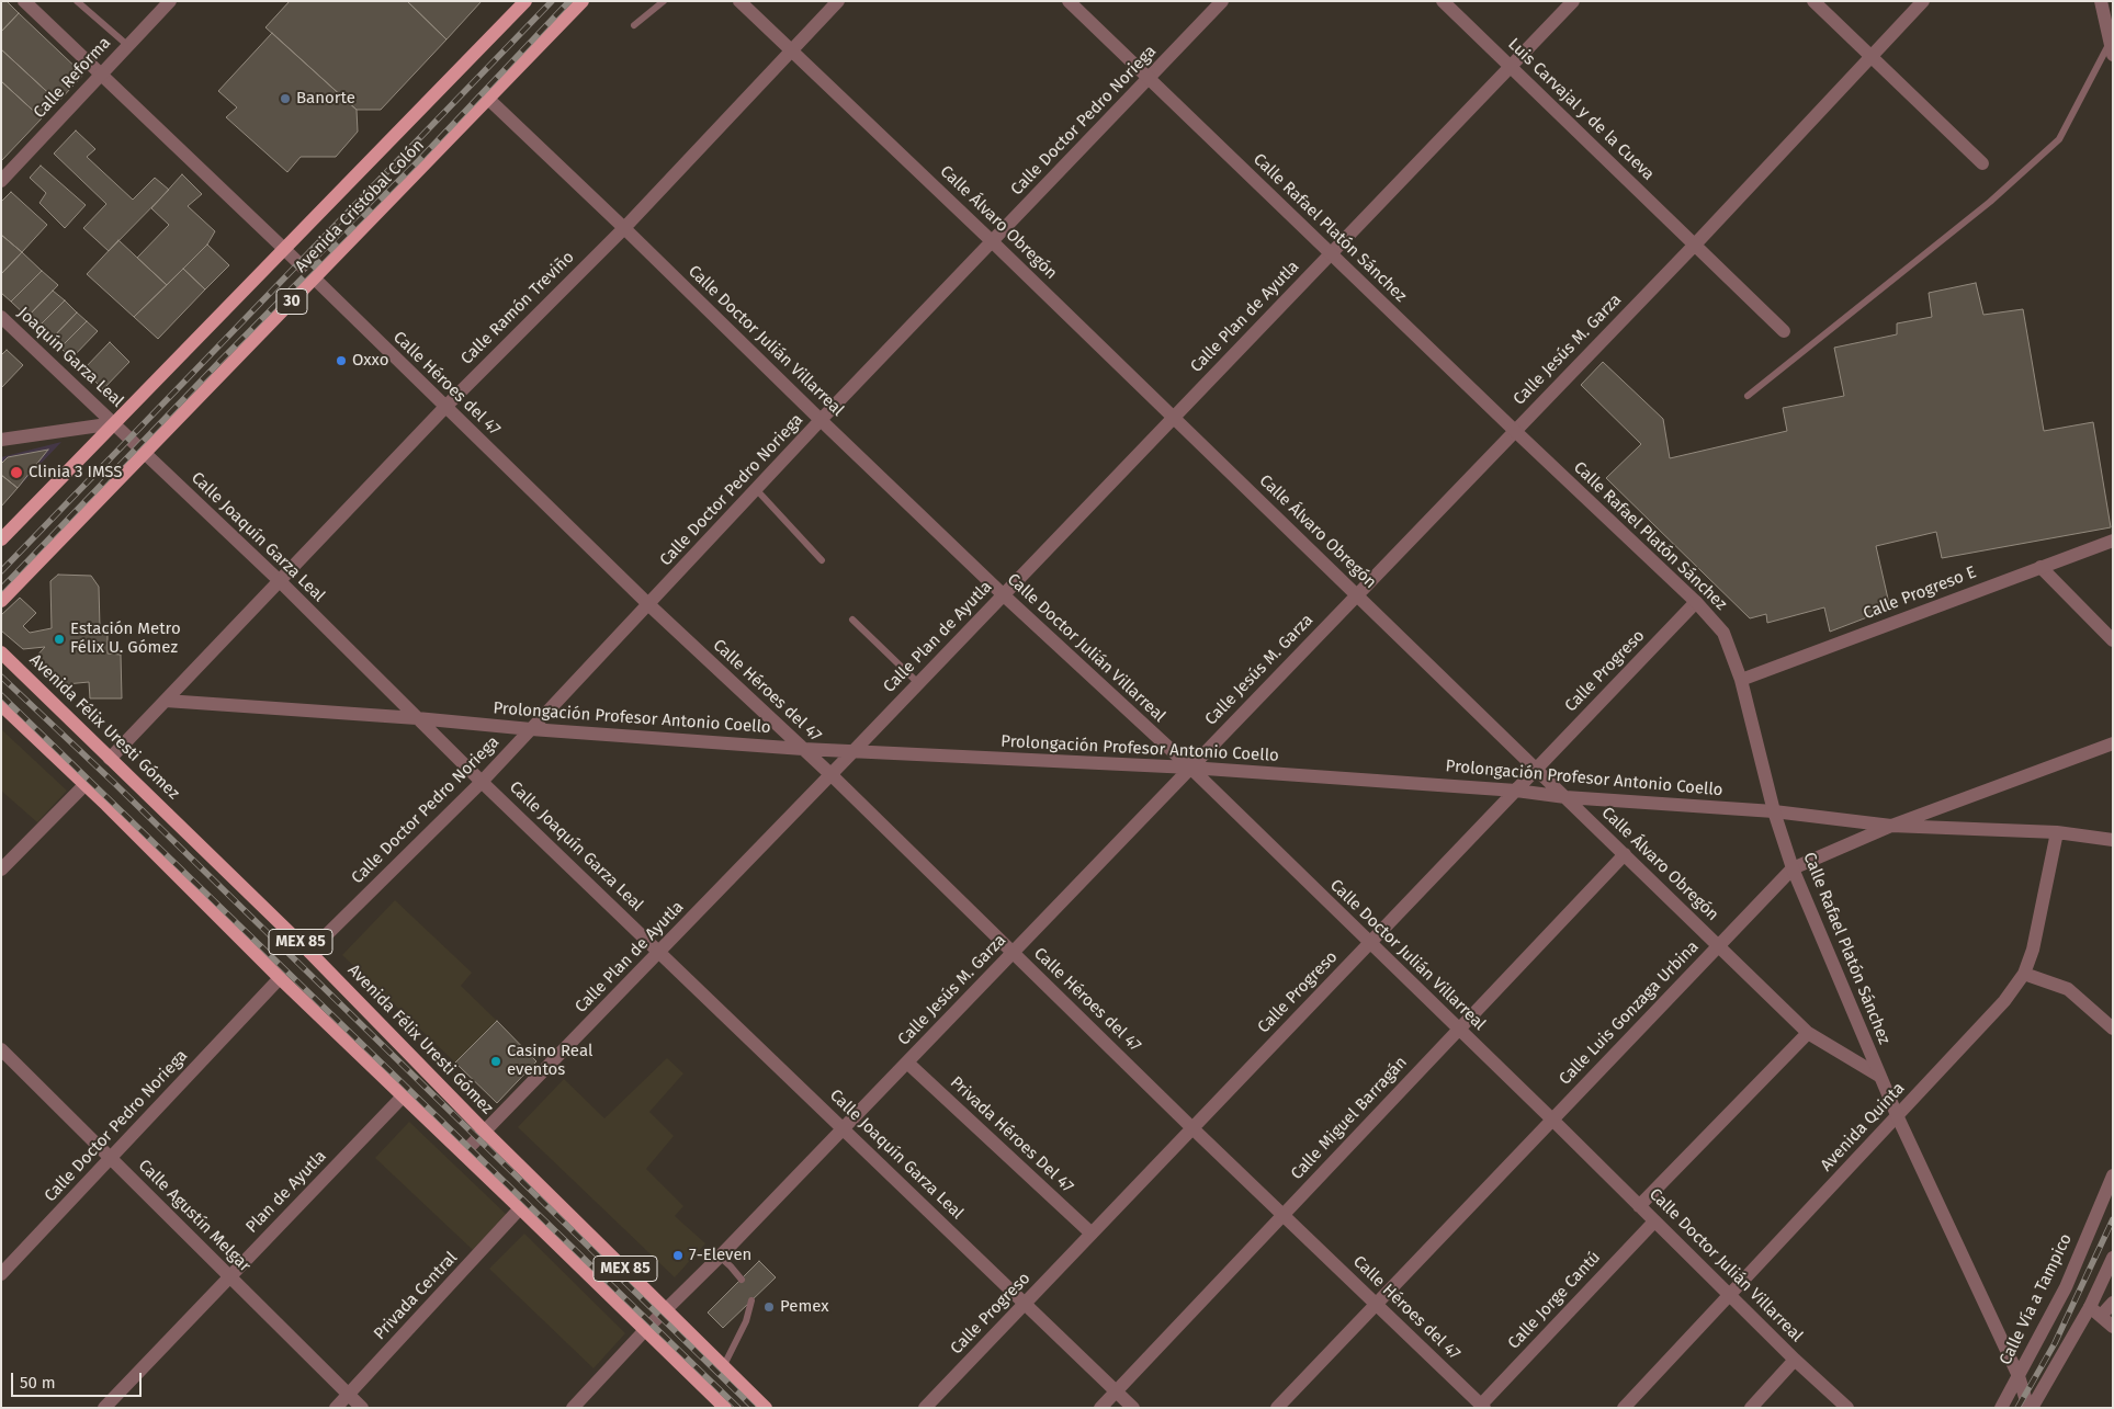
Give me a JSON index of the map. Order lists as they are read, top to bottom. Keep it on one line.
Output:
{"streets":{"main road":["Avenida Cristóbal Colón","30","Avenida Félix Uresti Gómez","MEX 85"],"street":["Calle Reforma","Luis Carvajal y de la Cueva","Calle Doctor Pedro Noriega","Calle Álvaro Obregón","Calle Rafael Platón Sánchez","Calle Ramón Treviño","Calle Plan de Ayutla","Calle Doctor Julián Villarreal","Calle Jesús M. Garza","Joaquín Garza Leal","Calle Héroes del 47","Calle Joaquín Garza Leal","Calle Progreso E","Calle Progreso","Prolongación Profesor Antonio Coello","Calle Luis Gonzaga Urbina","Calle Miguel Barragán","Avenida Quinta","Privada Héroes Del 47","Plan de Ayutla","Calle Agustín Melgar","Privada Central","Calle Vía a Tampico","Calle Jorge Cantú"]},"crossings":[["Calle Reforma","Calle Héroes del 47"],["Luis Carvajal y de la Cueva","Calle Plan de Ayutla"],["Luis Carvajal y de la Cueva","Calle Jesús M. Garza"],["Calle Doctor Pedro Noriega","Calle Álvaro Obregón"],["Calle Doctor Pedro Noriega","Calle Rafael Platón Sánchez"],["Calle Doctor Pedro Noriega","Calle Doctor Julián Villarreal"],["Calle Doctor Pedro Noriega","Calle Héroes del 47"],["Calle Doctor Pedro Noriega","Calle Joaquín Garza Leal"],["Calle Doctor Pedro Noriega","Prolongación Profesor Antonio Coello"],["Calle Doctor Pedro Noriega","Avenida Félix Uresti Gómez"],["Calle Doctor Pedro Noriega","MEX 85"],["Calle Doctor Pedro Noriega","Calle Agustín Melgar"],["Avenida Cristóbal Colón","Calle Doctor Julián Villarreal"],["Avenida Cristóbal Colón","Joaquín Garza Leal"],["Avenida Cristóbal Colón","Calle Héroes del 47"],["Avenida Cristóbal Colón","Calle Joaquín Garza Leal"],["Calle Álvaro Obregón","Calle Rafael Platón Sánchez"],["Calle Álvaro Obregón","Calle Ramón Treviño"],["Calle Álvaro Obregón","Calle Plan de Ayutla"],["Calle Álvaro Obregón","Calle Jesús M. Garza"],["Calle Álvaro Obregón","Calle Progreso"],["Calle Álvaro Obregón","Prolongación Profesor Antonio Coello"],["Calle Álvaro Obregón","Calle Luis Gonzaga Urbina"],["Calle Álvaro Obregón","Calle Miguel Barragán"],["Calle Rafael Platón Sánchez","Calle Plan de Ayutla"],["Calle Rafael Platón Sánchez","Calle Jesús M. Garza"],["Calle Rafael Platón Sánchez","Calle Progreso E"],["Calle Rafael Platón Sánchez","Calle Progreso"],["Calle Rafael Platón Sánchez","Prolongación Profesor Antonio Coello"],["Calle Rafael Platón Sánchez","Calle Luis Gonzaga Urbina"],["Calle Rafael Platón Sánchez","Avenida Quinta"],["Calle Rafael Platón Sánchez","Calle Vía a Tampico"],["Calle Ramón Treviño","Calle Doctor Julián Villarreal"],["Calle Ramón Treviño","Calle Héroes del 47"],["Calle Ramón Treviño","Calle Joaquín Garza Leal"],["Calle Ramón Treviño","Prolongación Profesor Antonio Coello"],["Calle Ramón Treviño","Avenida Félix Uresti Gómez"],["Calle Plan de Ayutla","Calle Doctor Julián Villarreal"],["Calle Plan de Ayutla","Calle Héroes del 47"],["Calle Plan de Ayutla","Calle Joaquín Garza Leal"],["Calle Plan de Ayutla","Prolongación Profesor Antonio Coello"],["Calle Plan de Ayutla","Avenida Félix Uresti Gómez"],["Calle Plan de Ayutla","MEX 85"],["Calle Doctor Julián Villarreal","Calle Jesús M. Garza"],["Calle Doctor Julián Villarreal","Calle Progreso"],["Calle Doctor Julián Villarreal","Prolongación Profesor Antonio Coello"],["Calle Doctor Julián Villarreal","Calle Luis Gonzaga Urbina"],["Calle Doctor Julián Villarreal","Calle Miguel Barragán"],["Calle Doctor Julián Villarreal","Avenida Quinta"],["Calle Doctor Julián Villarreal","Calle Jorge Cantú"],["Calle Jesús M. Garza","Calle Héroes del 47"],["Calle Jesús M. Garza","Calle Joaquín Garza Leal"],["Calle Jesús M. Garza","Prolongación Profesor Antonio Coello"],["Calle Jesús M. Garza","Avenida Félix Uresti Gómez"],["Calle Jesús M. Garza","MEX 85"],["Calle Jesús M. Garza","Privada Héroes Del 47"],["Joaquín Garza Leal","Calle Joaquín Garza Leal"],["Calle Héroes del 47","Calle Progreso"],["Calle Héroes del 47","Prolongación Profesor Antonio Coello"],["Calle Héroes del 47","Calle Luis Gonzaga Urbina"],["Calle Héroes del 47","Calle Miguel Barragán"],["Calle Héroes del 47","Calle Jorge Cantú"],["Calle Joaquín Garza Leal","Calle Progreso"],["Calle Joaquín Garza Leal","Prolongación Profesor Antonio Coello"],["Calle Joaquín Garza Leal","Calle Miguel Barragán"],["Calle Progreso","Prolongación Profesor Antonio Coello"],["Calle Progreso","Privada Héroes Del 47"],["Prolongación Profesor Antonio Coello","Calle Luis Gonzaga Urbina"],["Prolongación Profesor Antonio Coello","Avenida Quinta"],["MEX 85","Plan de Ayutla"],["MEX 85","Privada Central"],["Plan de Ayutla","Calle Agustín Melgar"],["Calle Agustín Melgar","Privada Central"]],"places":["Banorte","Oxxo","Clinia 3 IMSS","Estación Metro Félix U. Gómez","Casino Real eventos","7-Eleven","Pemex"],"scale_bar":"50 m"}
